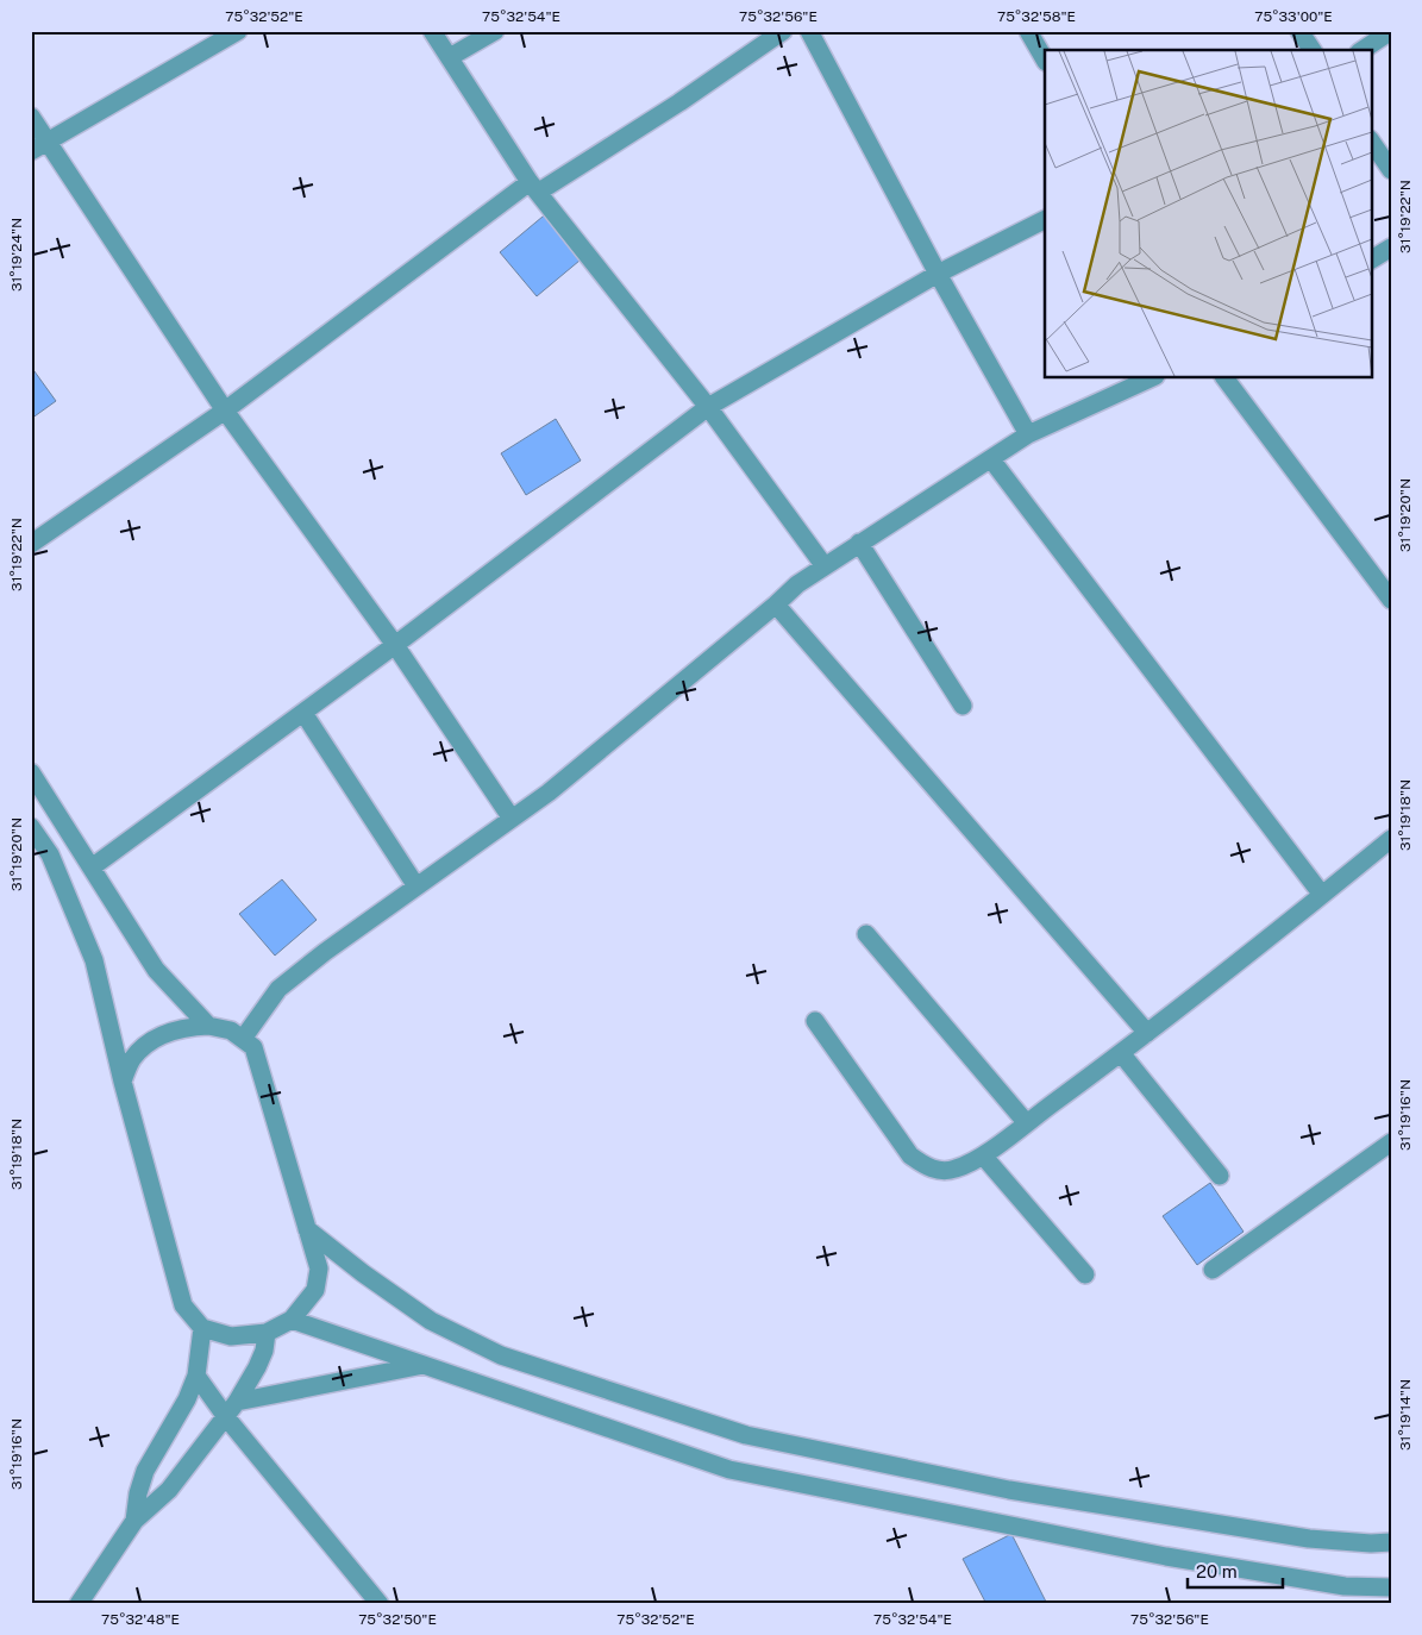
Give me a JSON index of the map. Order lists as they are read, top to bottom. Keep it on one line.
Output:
{"scale_bar":"20 m","coordinates":["75°32'52\"E","75°32'54\"E","75°32'56\"E","75°32'58\"E","75°33'00\"E","31°19'22\"N","31°19'24\"N","31°19'20\"N","31°19'18\"N","31°19'16\"N","31°19'14\"N","75°32'48\"E","75°32'50\"E"]}
